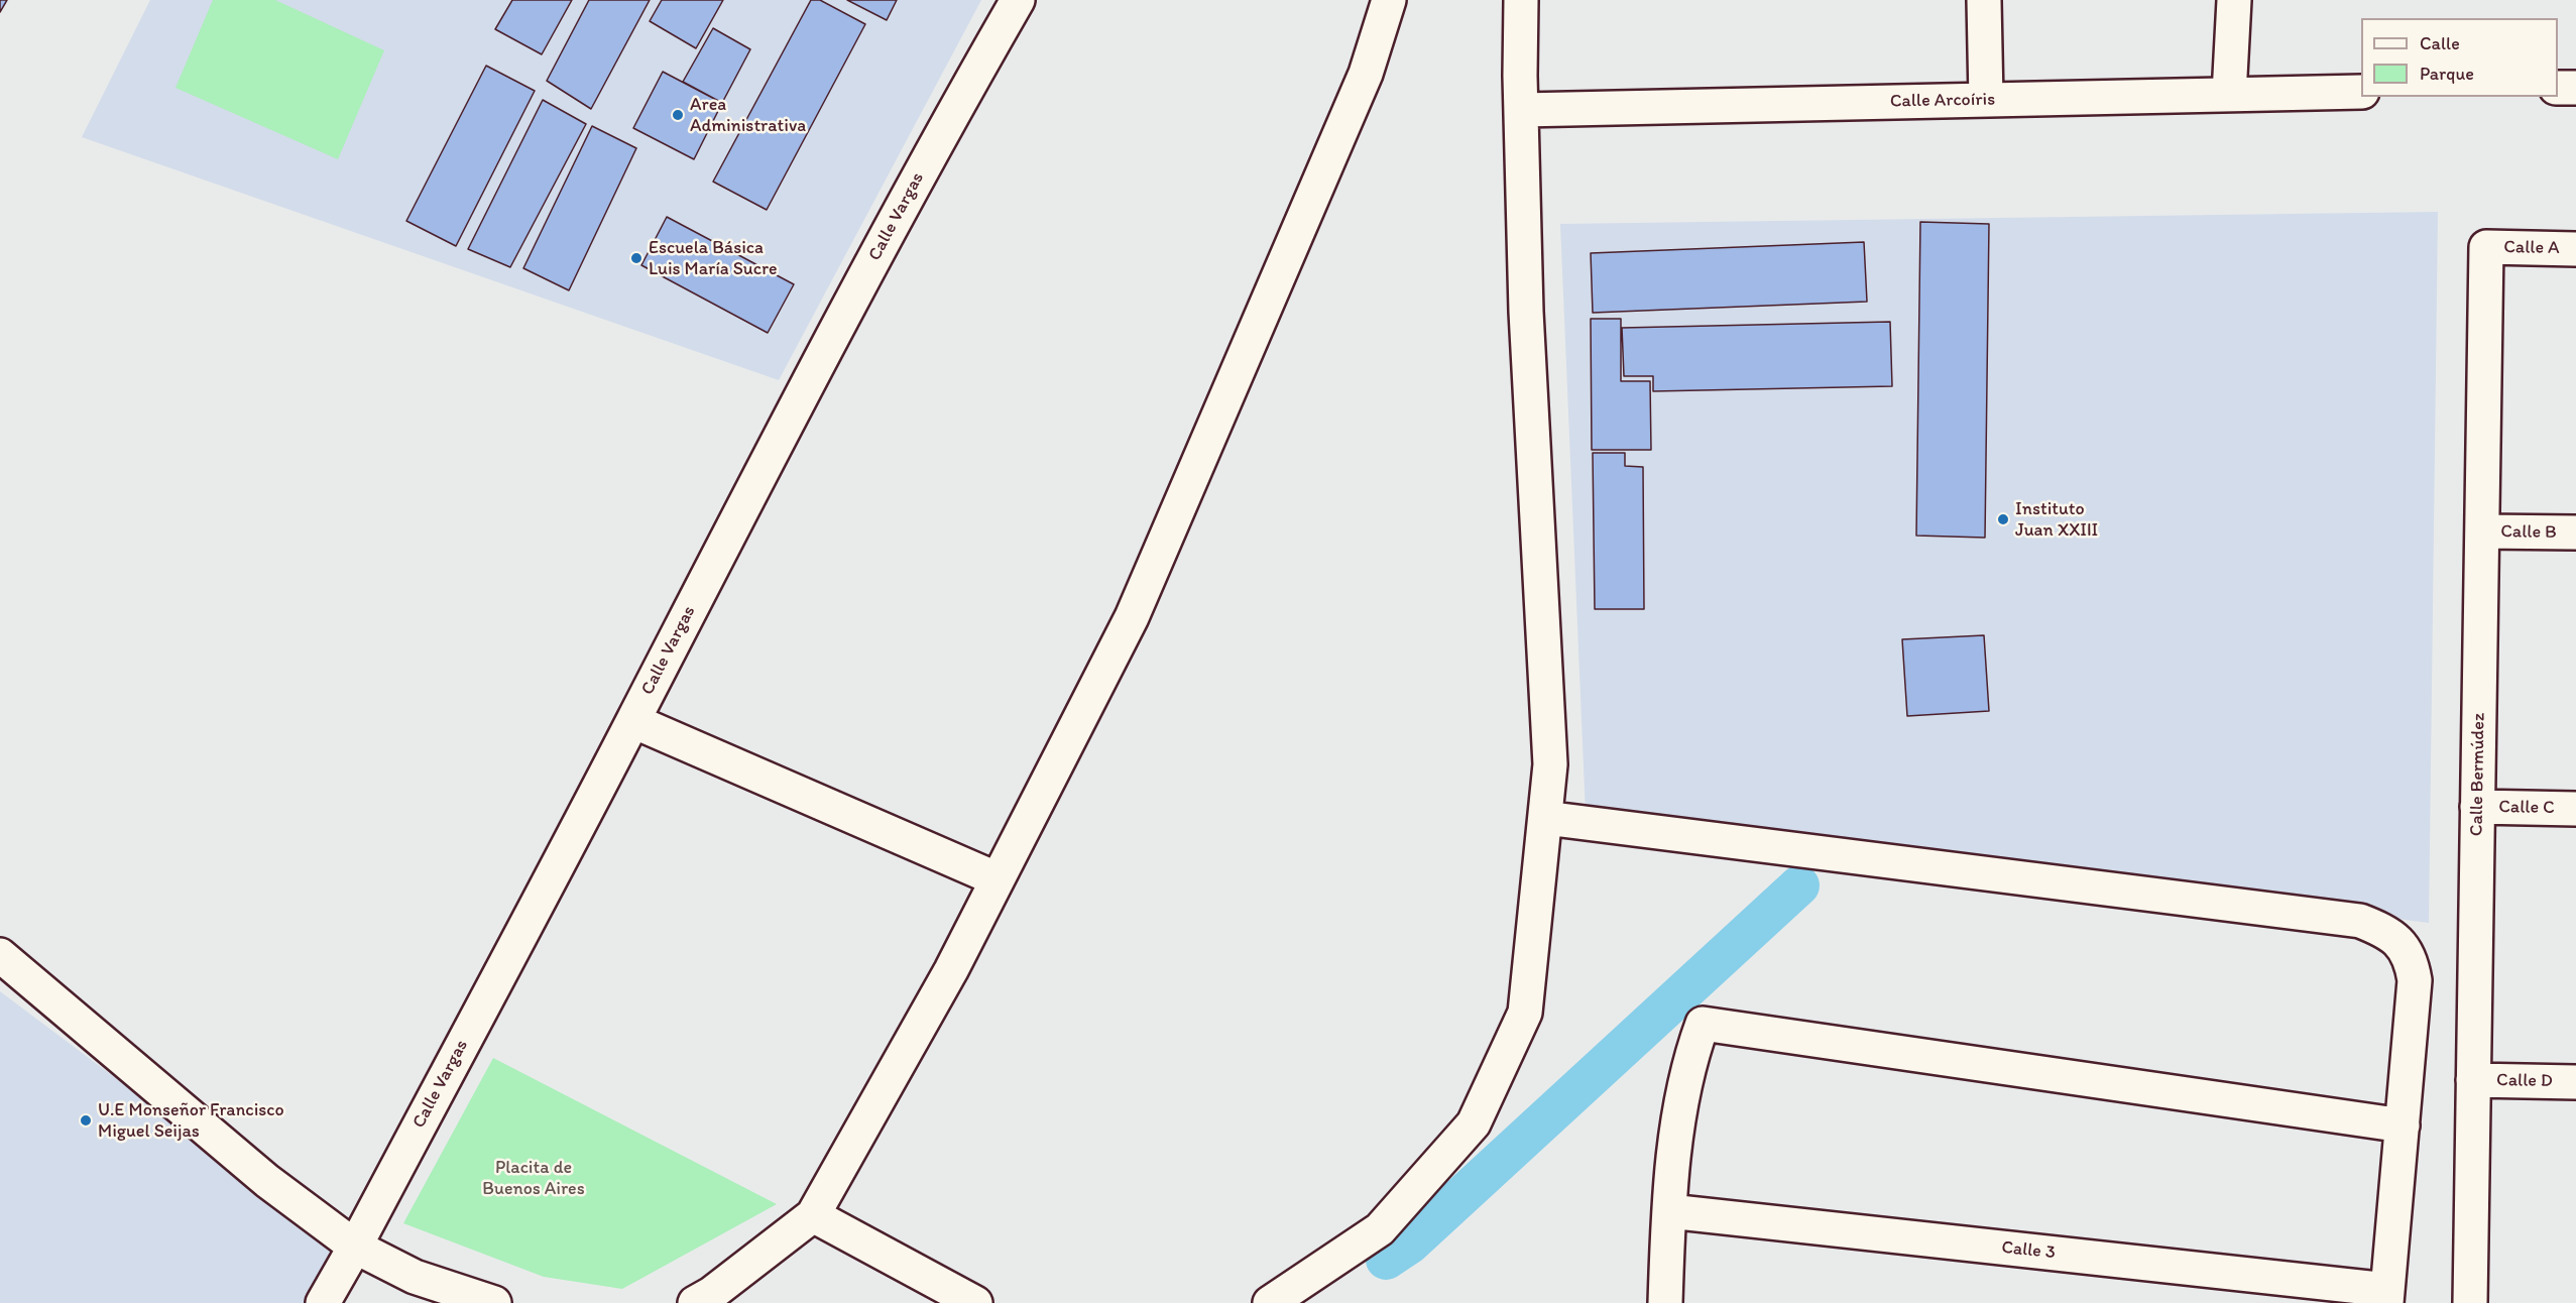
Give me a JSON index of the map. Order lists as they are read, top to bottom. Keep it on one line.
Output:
{"streets":{"street":["Calle Arcoíris","Calle Vargas","Calle A","Calle B","Calle Bermúdez","Calle C","Calle D","Calle 3"]},"crossings":[["Calle A","Calle Bermúdez"],["Calle B","Calle Bermúdez"],["Calle Bermúdez","Calle C"],["Calle Bermúdez","Calle D"]],"parks":["Placita de Buenos Aires"],"places":["Area Administrativa","Escuela Básica Luis María Sucre","Instituto Juan XXIII","U.E Monseñor Francisco Miguel Seijas"],"legend":["Calle","Parque"]}
